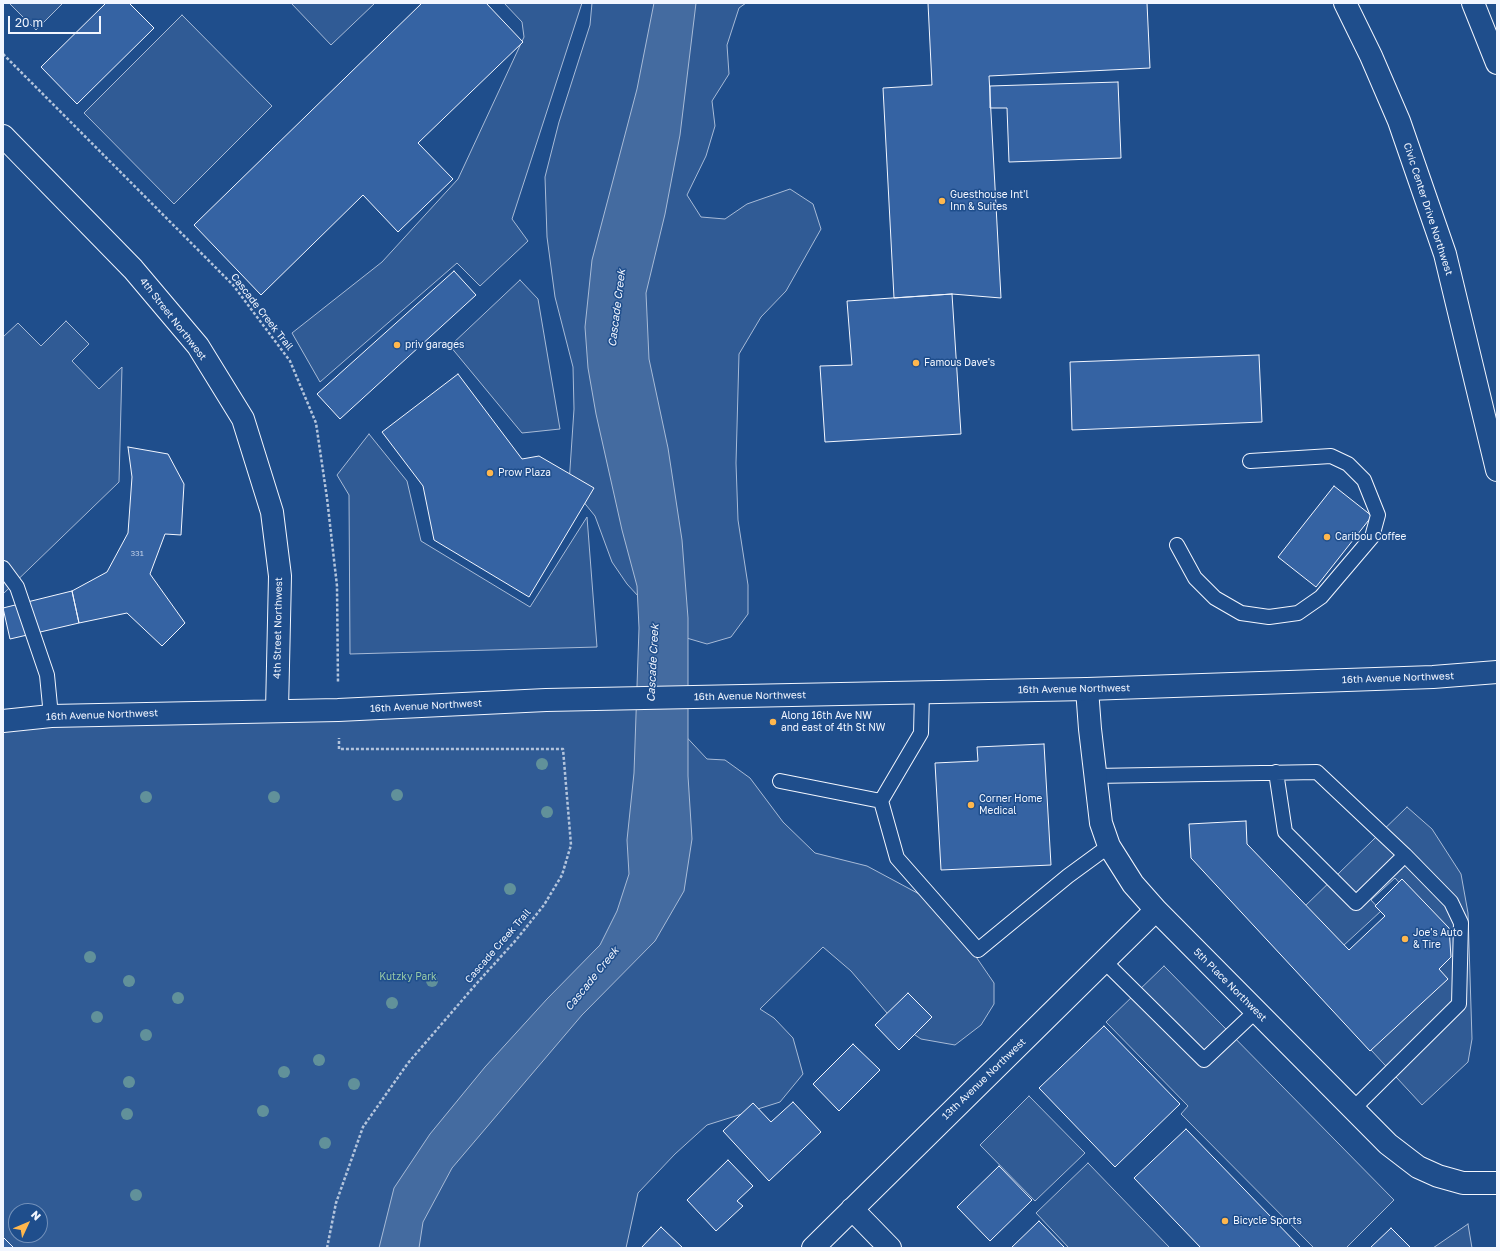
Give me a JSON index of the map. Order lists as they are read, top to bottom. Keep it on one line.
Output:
{"streets":{"street":["Civic Center Drive Northwest","4th Street Northwest","16th Avenue Northwest","5th Place Northwest","13th Avenue Northwest"],"path":["Cascade Creek Trail"]},"crossings":[["4th Street Northwest","16th Avenue Northwest"],["16th Avenue Northwest","5th Place Northwest"],["5th Place Northwest","13th Avenue Northwest"]],"water":["Cascade Creek"],"parks":["Kutzky Park"],"places":["Guesthouse Int'l Inn & Suites","priv garages","Famous Dave's","Prow Plaza","Caribou Coffee","Along 16th Ave NW and east of 4th St NW","Corner Home Medical","Joe's Auto & Tire","Bicycle Sports"],"house_numbers":["331"],"scale_bar":"20 m","north":"top right"}
